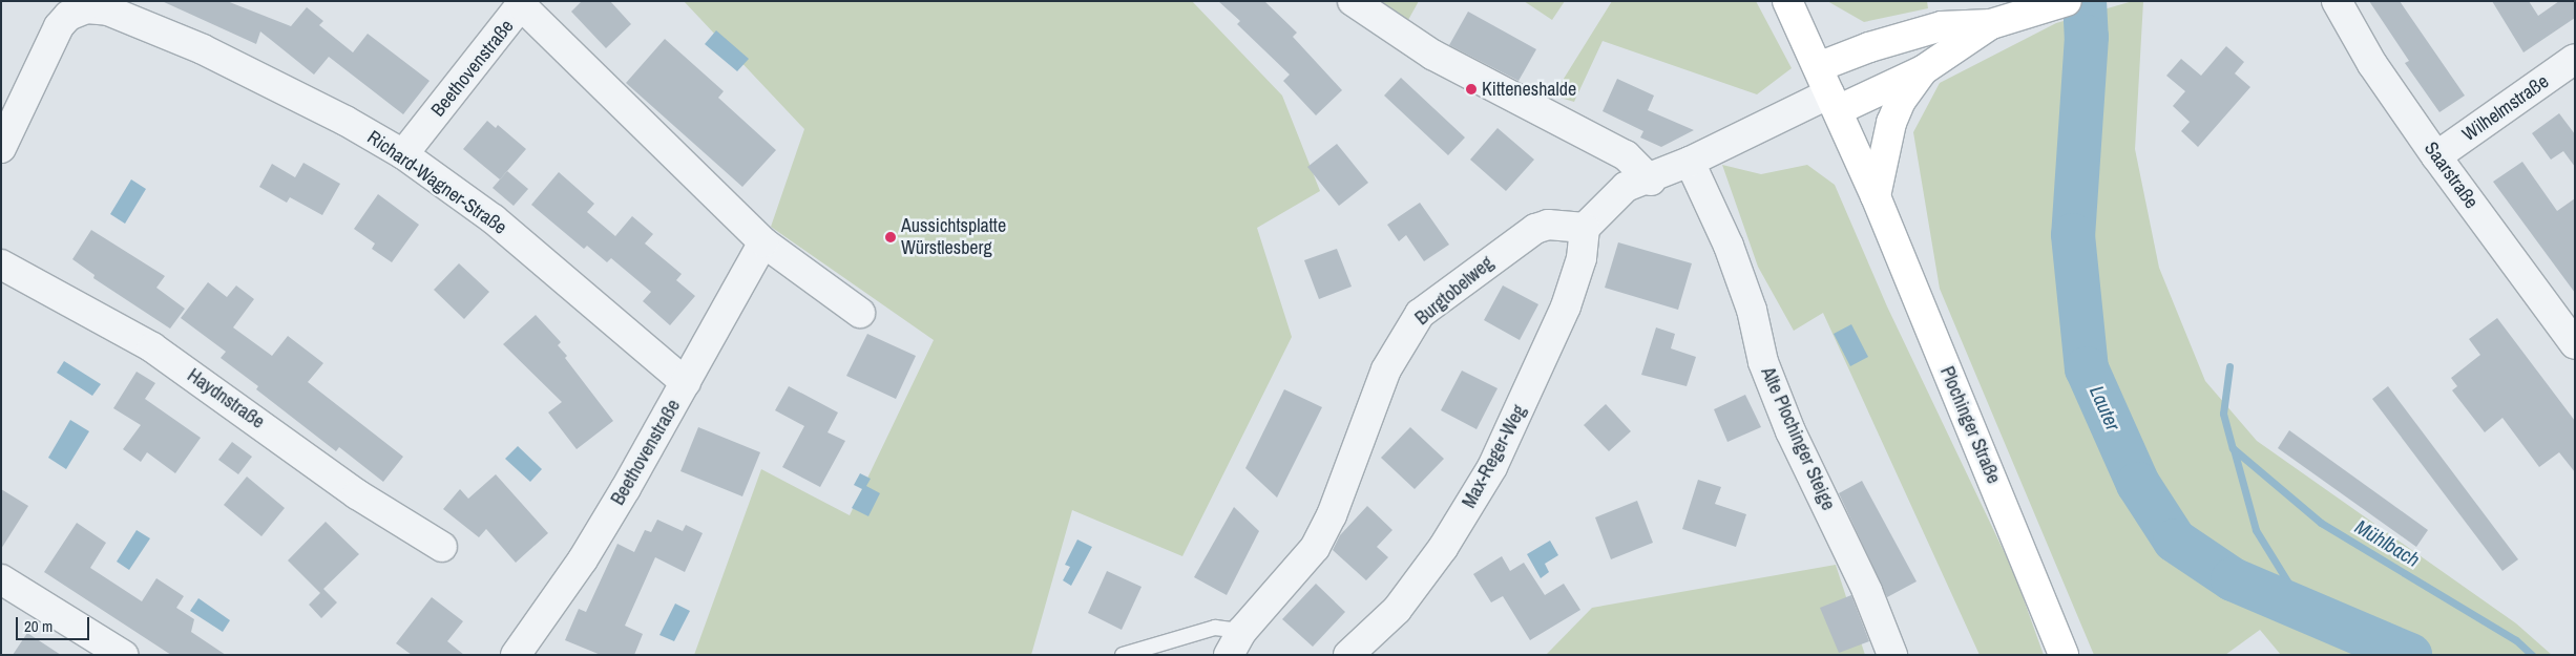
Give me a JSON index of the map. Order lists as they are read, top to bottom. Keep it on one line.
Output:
{"streets":{"main road":["Plochinger Straße"],"street":["Beethovenstraße","Wilhelmstraße","Saarstraße","Richard-Wagner-Straße","Burgtobelweg","Haydnstraße","Alte Plochinger Steige","Max-Reger-Weg"]},"crossings":[["Beethovenstraße","Richard-Wagner-Straße"],["Wilhelmstraße","Saarstraße"],["Burgtobelweg","Max-Reger-Weg"]],"water":["Lauter","Mühlbach"],"places":["Kitteneshalde","Aussichtsplatte Würstlesberg"],"scale_bar":"20 m"}
